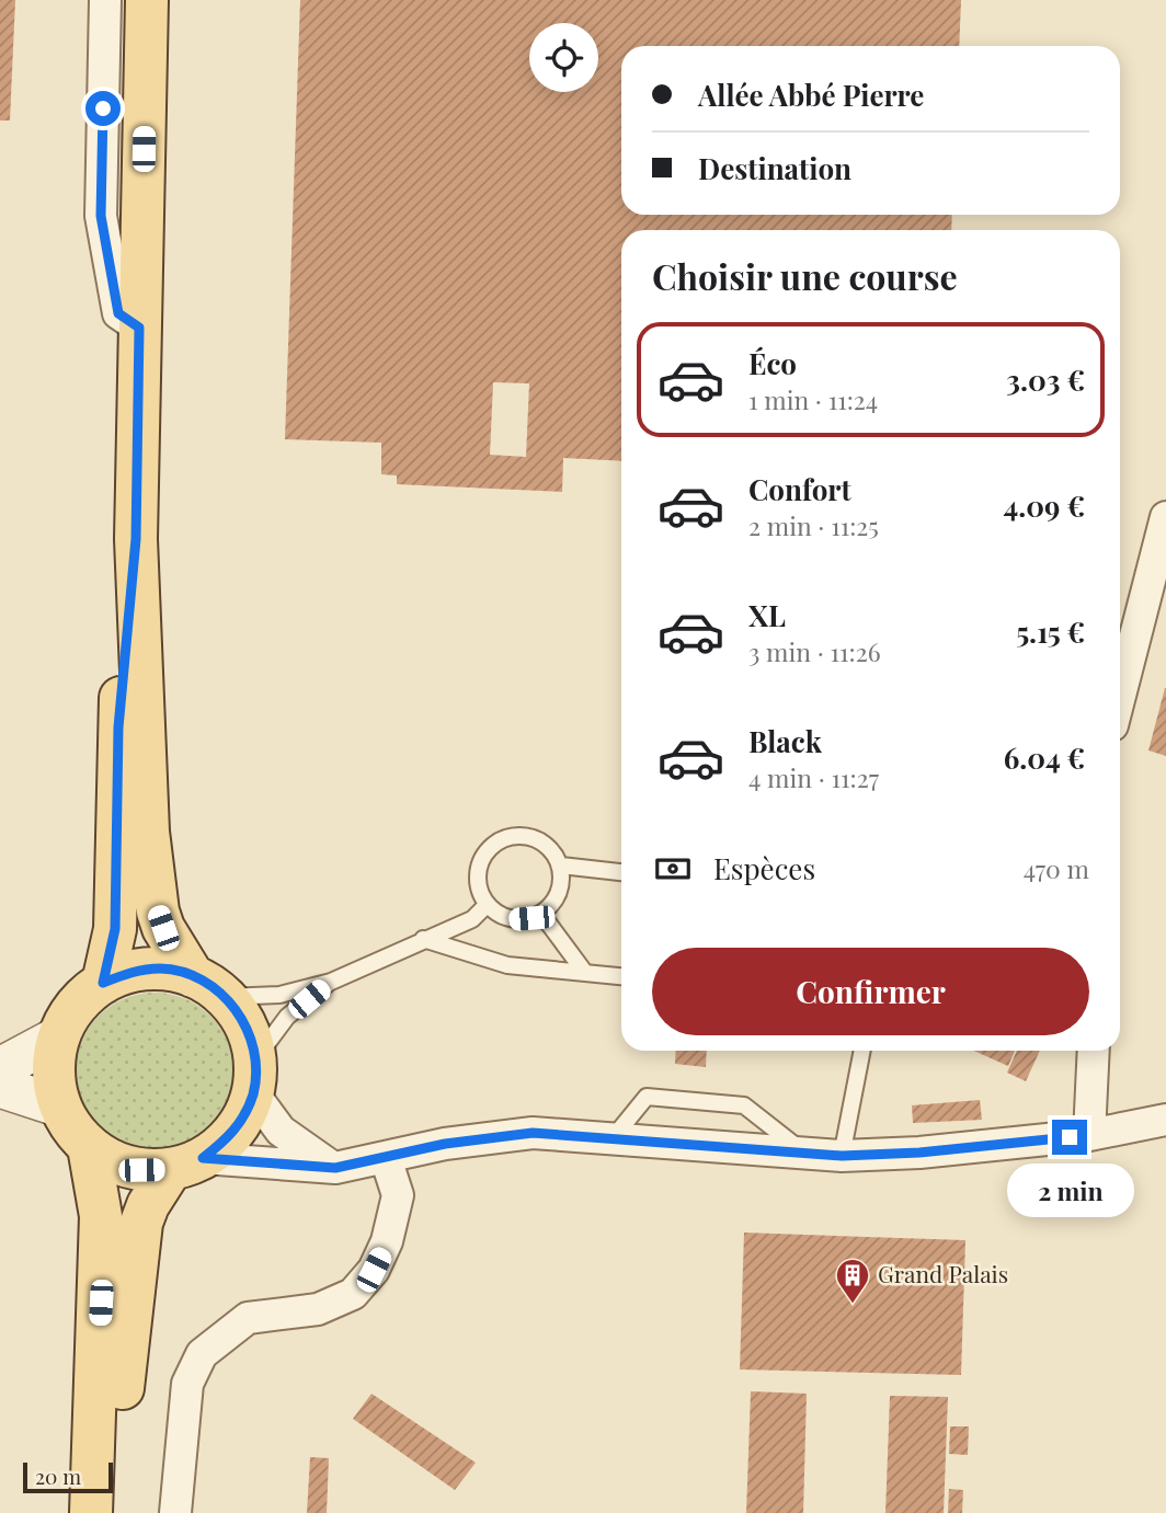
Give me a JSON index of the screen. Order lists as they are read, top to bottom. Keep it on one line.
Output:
{"places":{"building":["Grand Palais"]},"scale_bar":"20 m","page":{"banner":["Allée Abbé Pierre","Destination"],"heading":"Choisir une course","list":[{"name":"Éco","note":"1 min · 11:24","value":"3.03 €"},{"name":"Confort","note":"2 min · 11:25","value":"4.09 €"},{"name":"XL","note":"3 min · 11:26","value":"5.15 €"},{"name":"Black","note":"4 min · 11:27","value":"6.04 €"}],"pay":["Espèces","470 m"],"buttons":"Confirmer","bubble":"2 min","scale":"20 m"}}
